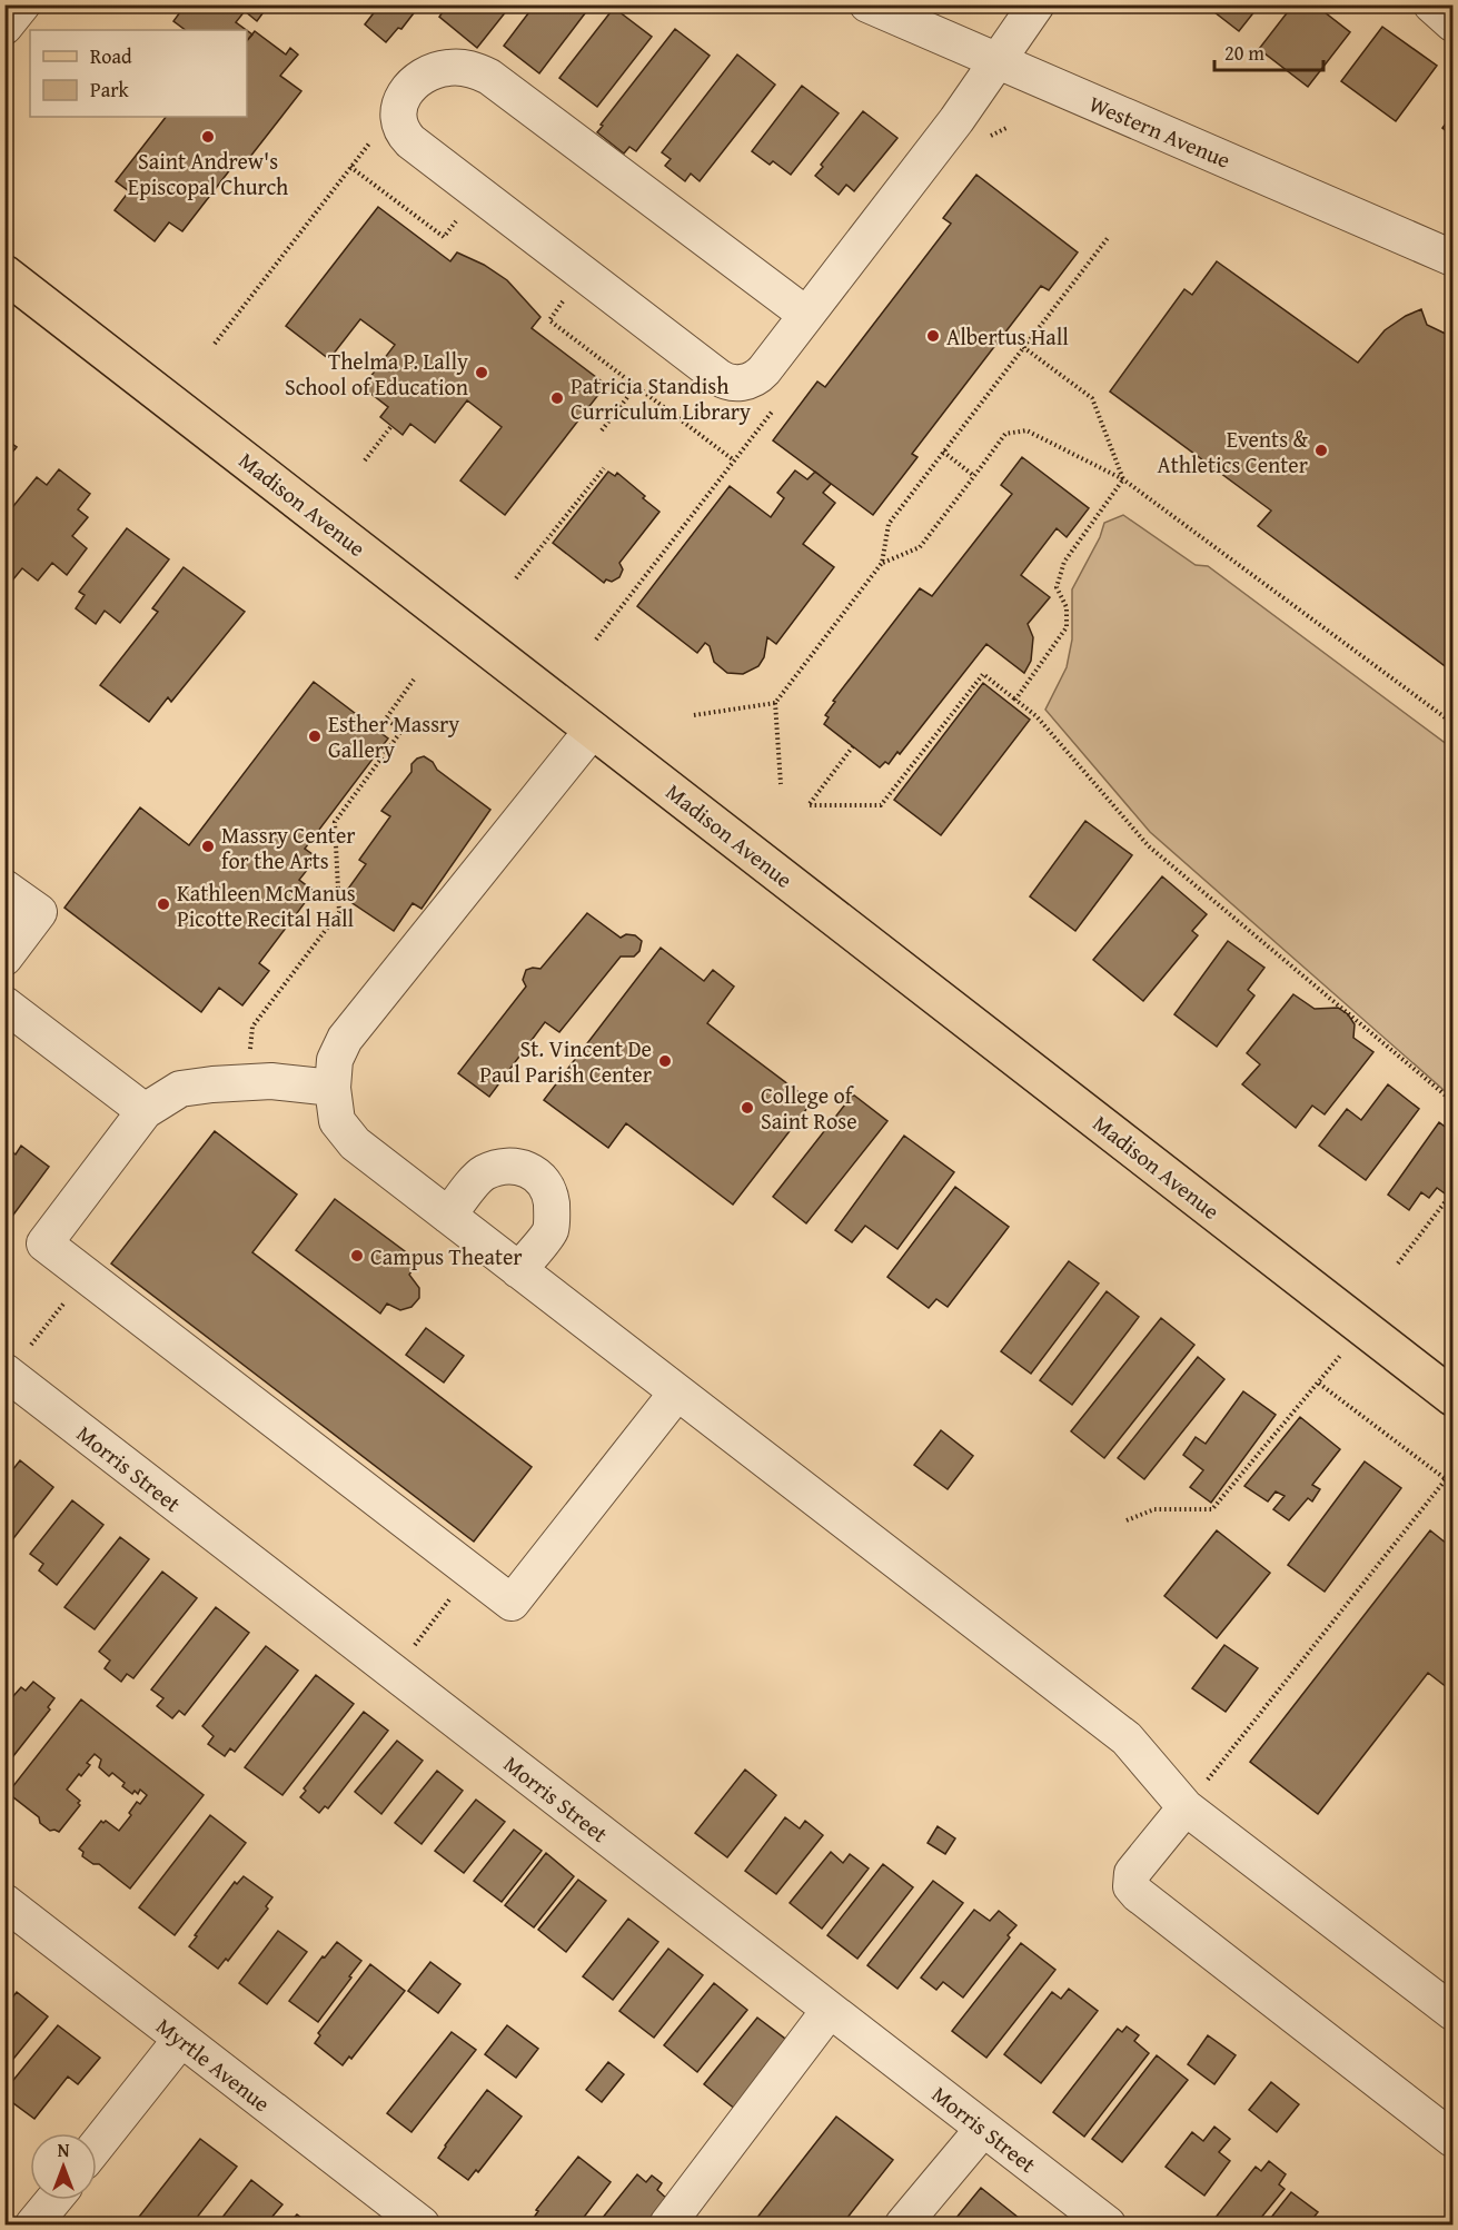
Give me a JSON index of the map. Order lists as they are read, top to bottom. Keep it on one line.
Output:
{"streets":{"main road":["Madison Avenue"],"street":["Western Avenue","Morris Street","Myrtle Avenue"]},"places":["Saint Andrew's Episcopal Church","Albertus Hall","Thelma P. Lally School of Education","Patricia Standish Curriculum Library","Events & Athletics Center","Esther Massry Gallery","Massry Center for the Arts","Kathleen McManus Picotte Recital Hall","St. Vincent De Paul Parish Center","College of Saint Rose","Campus Theater"],"legend":["Road","Park"],"scale_bar":"20 m","north":"top"}
